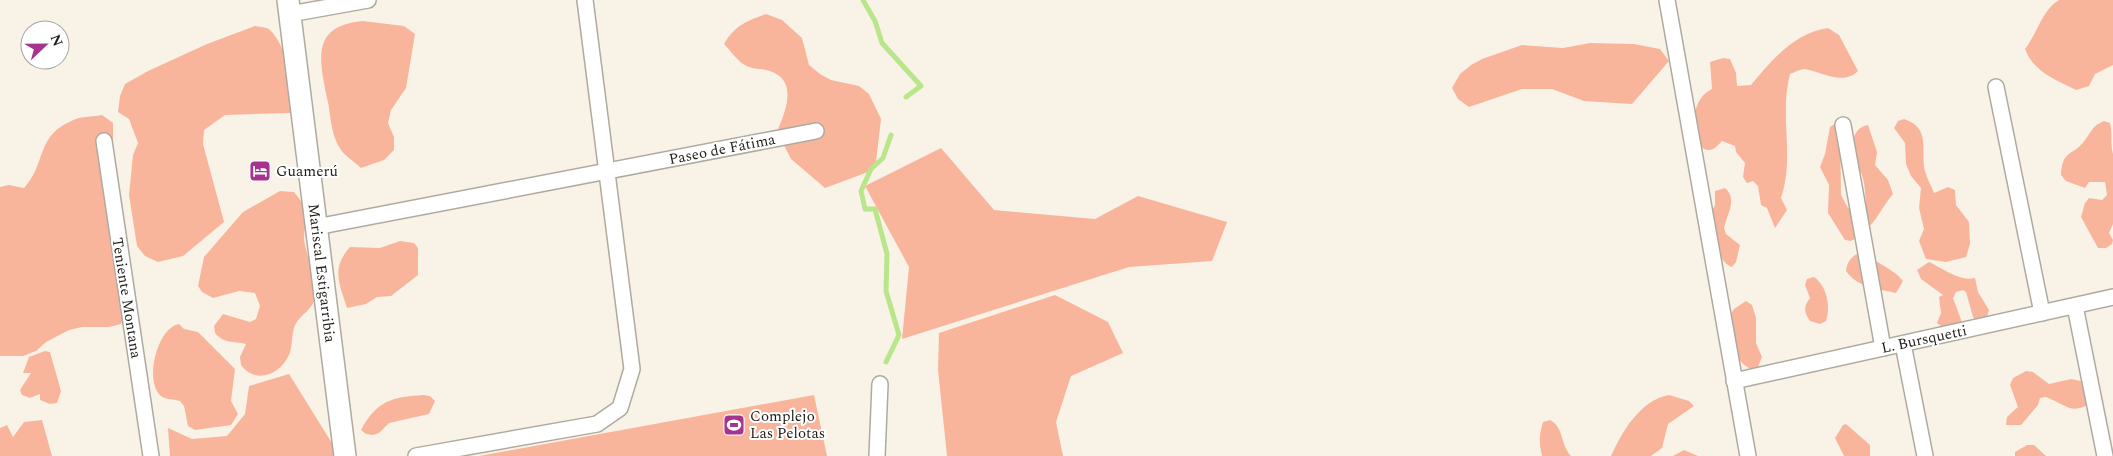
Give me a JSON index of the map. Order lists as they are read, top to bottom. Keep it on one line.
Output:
{"streets":{"street":["Paseo de Fátima","Mariscal Estigarribia","Teniente Montana","L. Bursquetti"]},"crossings":[["Paseo de Fátima","Mariscal Estigarribia"]],"places":{"hotel":["Guamerú"],"sports":["Complejo Las Pelotas"]},"north":"right"}
